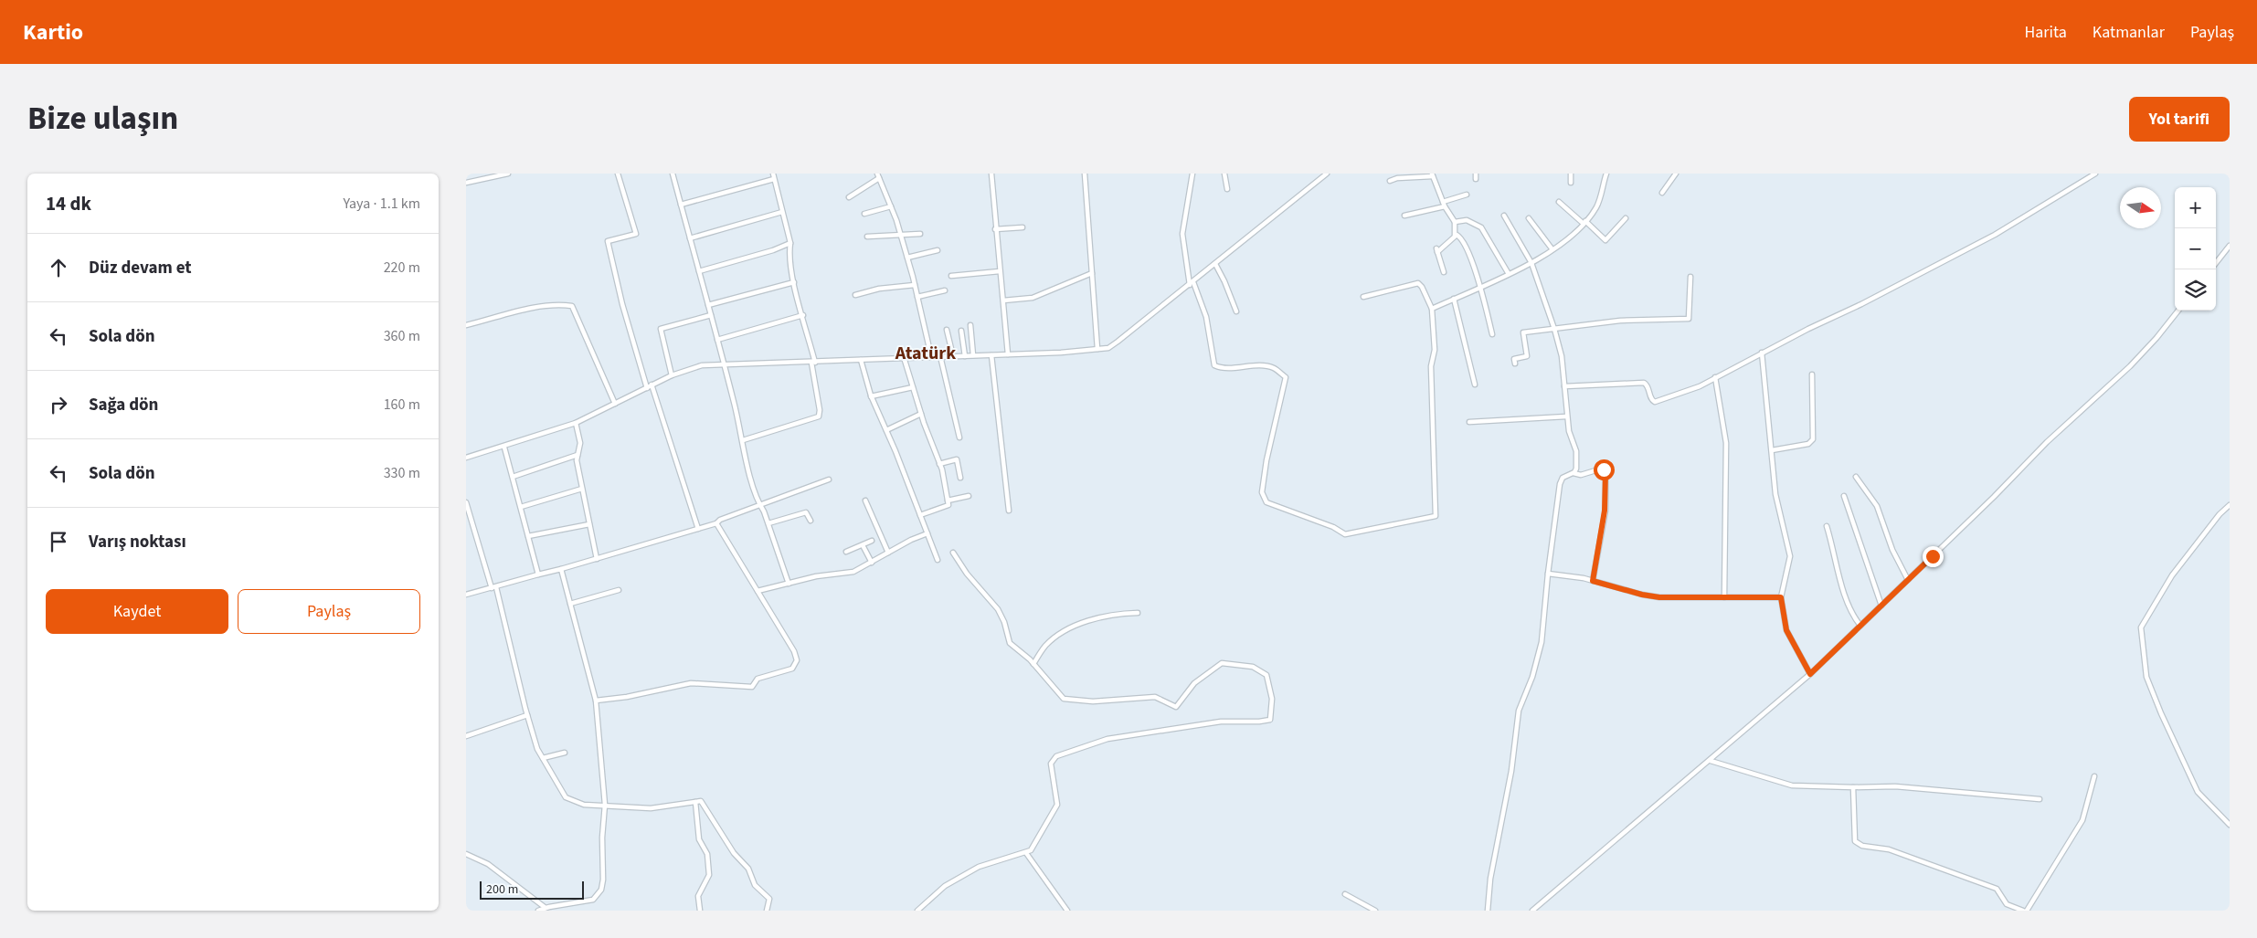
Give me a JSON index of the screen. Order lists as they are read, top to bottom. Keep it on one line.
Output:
{"districts":["Atatürk"],"scale_bar":"200 m","north":"right","page":{"header":"Kartio","nav":["Harita","Katmanlar","Paylaş"],"title":"Bize ulaşın","buttons":["Yol tarifi",["Kaydet","Paylaş"]],"heading":["14 dk","Yaya · 1.1 km"],"map_buttons":["+","−"],"list":[["Düz devam et","220 m"],["Sola dön","360 m"],["Sağa dön","160 m"],["Sola dön","330 m"],"Varış noktası"],"scale":"200 m"}}
